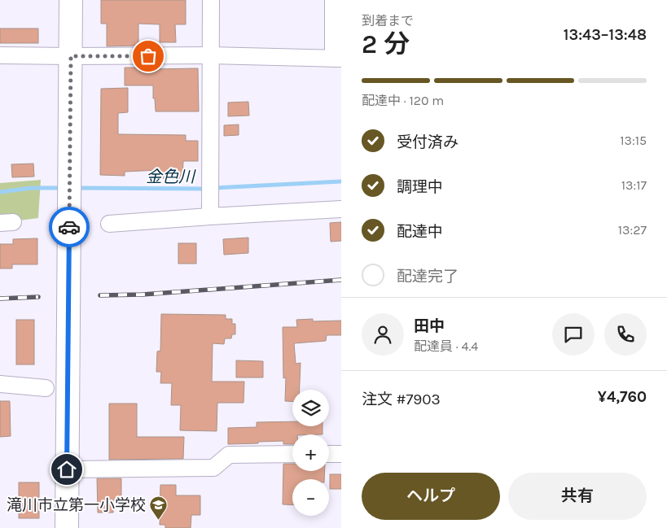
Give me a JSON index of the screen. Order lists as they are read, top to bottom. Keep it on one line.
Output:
{"water":["金色川"],"places":{"school or university":["滝川市立第一小学校"]},"page":{"heading":["2 分","到着まで","13:43–13:48"],"panel":["田中","配達員 · 4.4","注文 #7903","¥4,760"],"bar":"配達中 · 120 m","list":[["受付済み","13:15"],["調理中","13:17"],["配達中","13:27"],"配達完了"],"map_buttons":["+","−"],"buttons":["ヘルプ","共有"]}}
